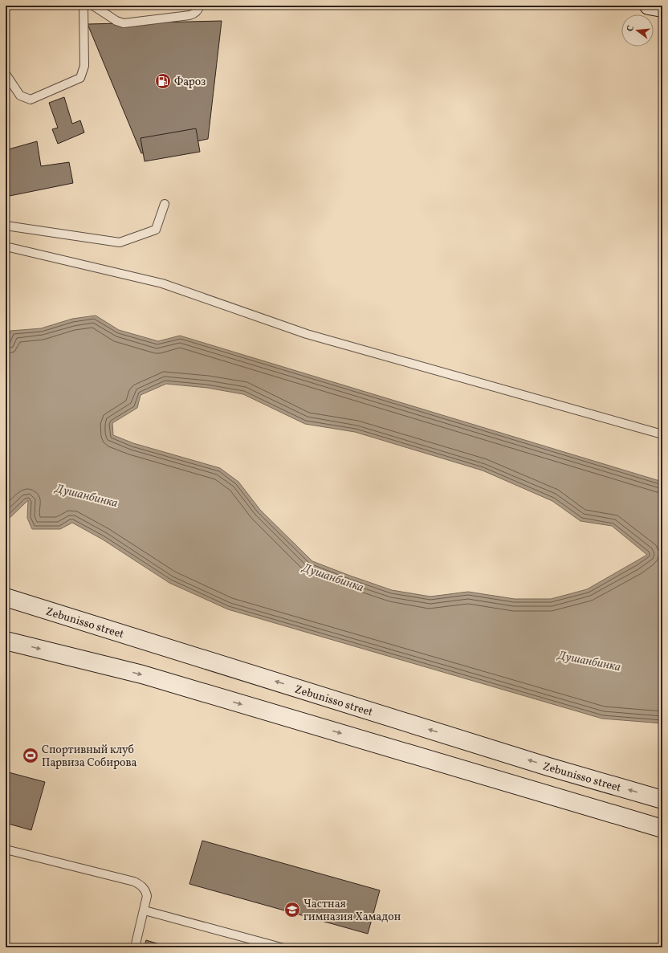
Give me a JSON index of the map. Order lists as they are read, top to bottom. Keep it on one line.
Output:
{"streets":{"main road":["Zebunisso street"]},"water":["Душанбинка"],"places":{"fuel station":["Фароз"],"sports":["Спортивный клуб Парвиза Собирова"],"school or university":["Частная гимназия Хамадон"]},"north":"left"}
